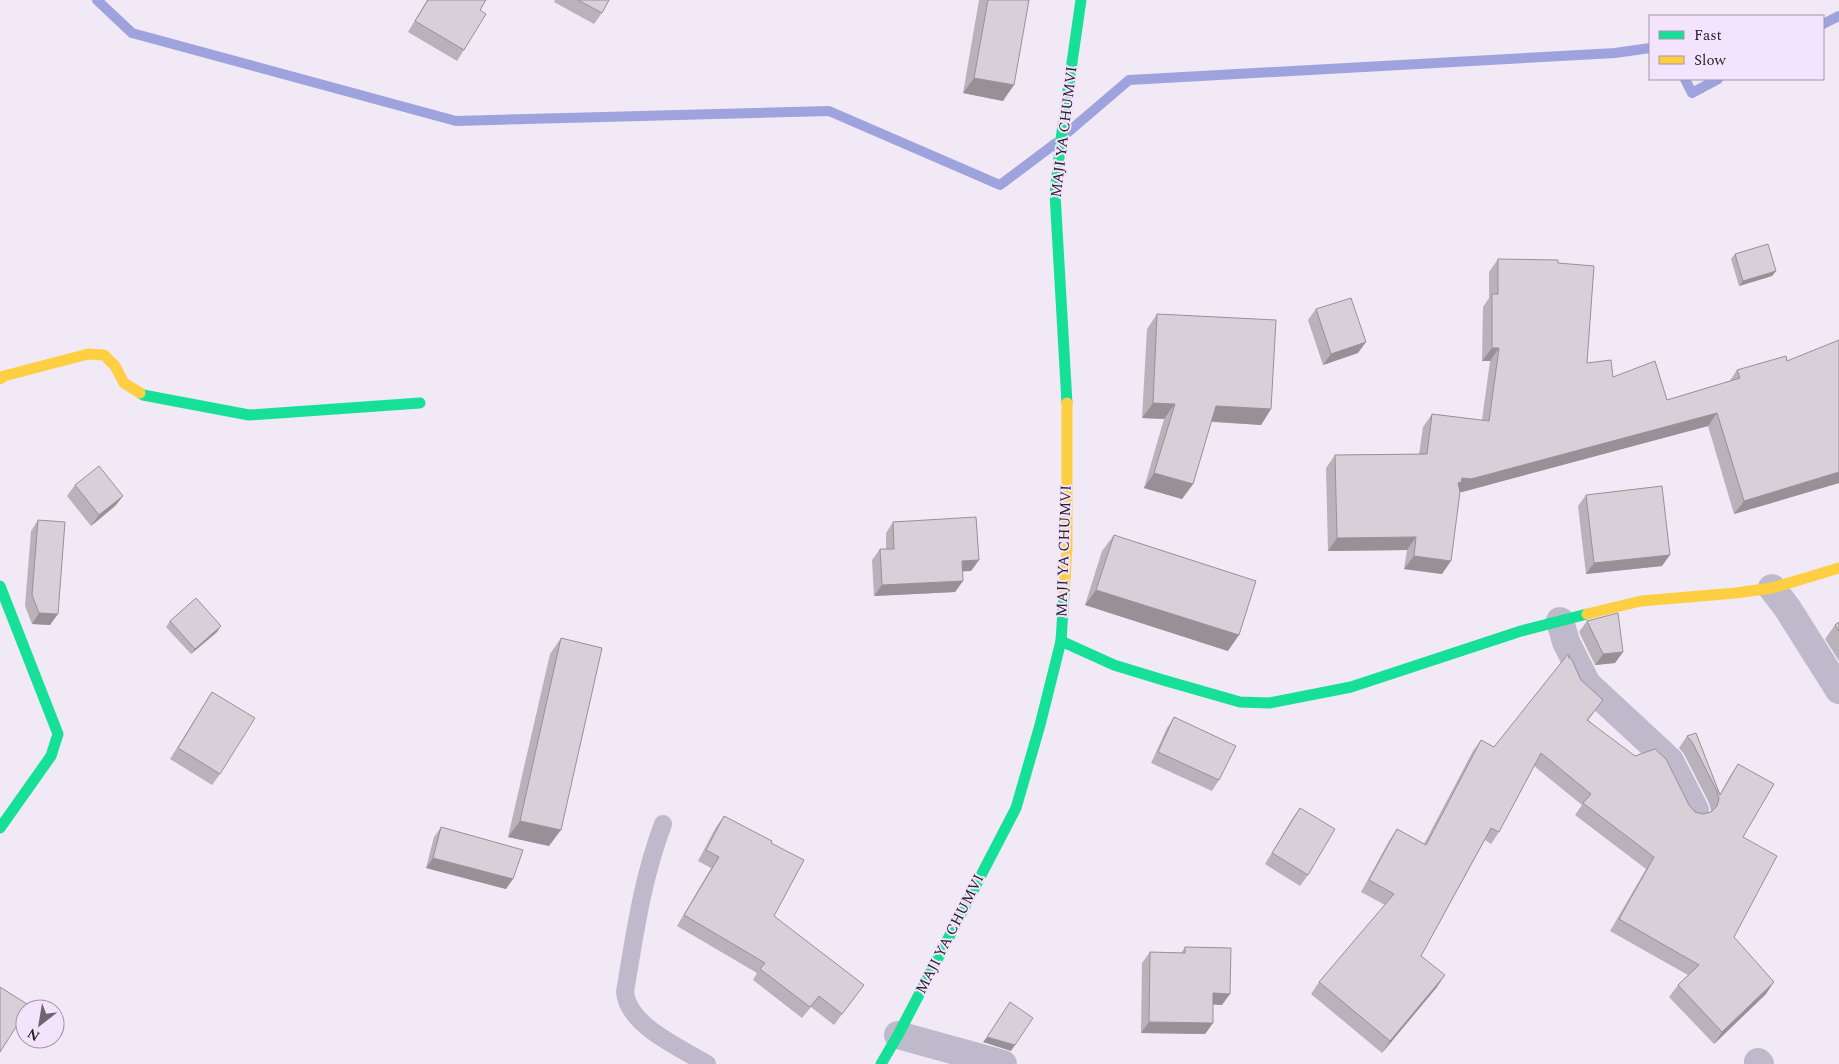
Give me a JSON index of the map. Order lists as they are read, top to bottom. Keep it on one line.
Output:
{"streets":{"street":["MAJI YA CHUMVI"]},"legend":["Fast","Slow"],"north":"bottom left"}
